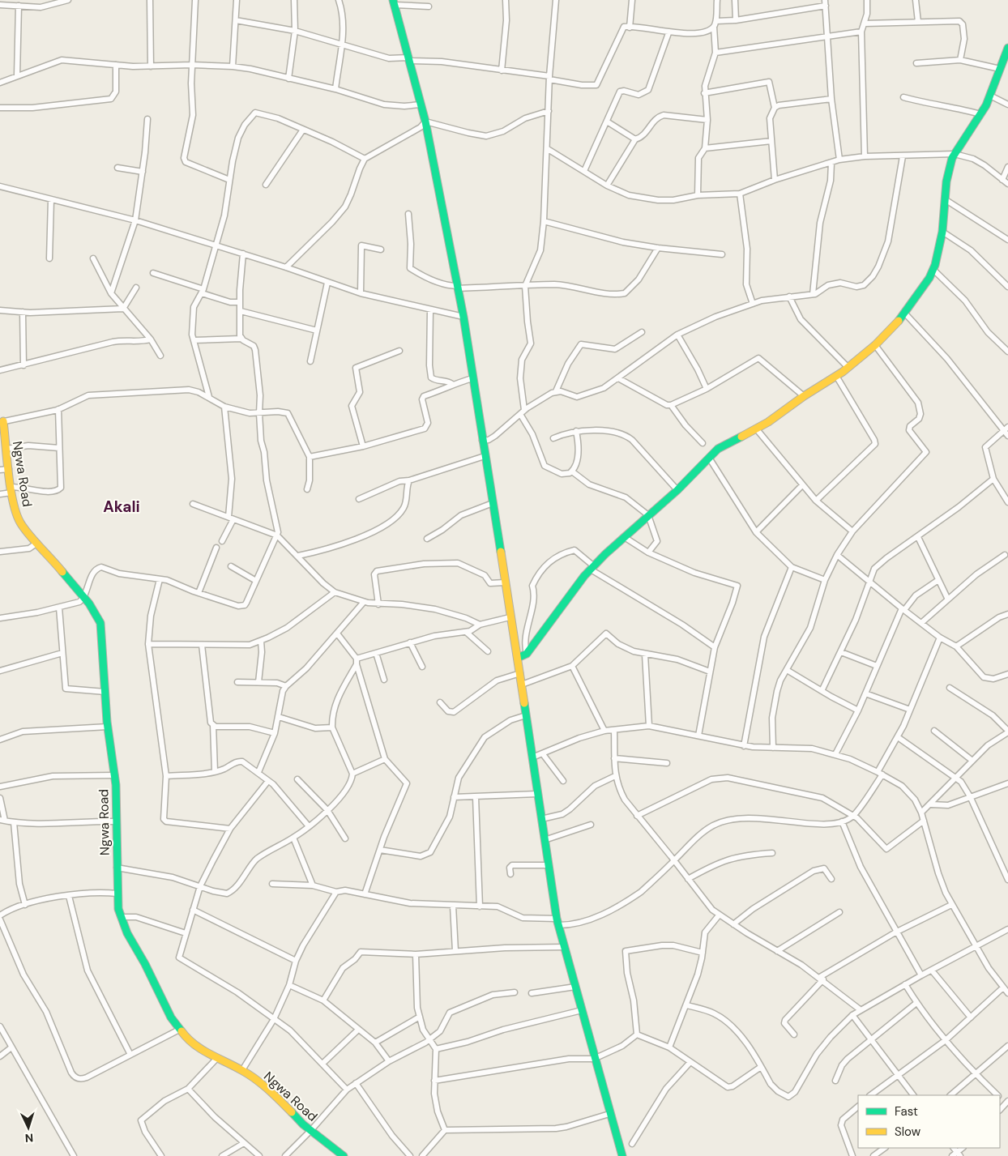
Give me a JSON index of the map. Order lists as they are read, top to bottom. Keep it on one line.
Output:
{"streets":{"street":["Ngwa Road"]},"districts":["Akali"],"legend":["Fast","Slow"],"north":"bottom"}
